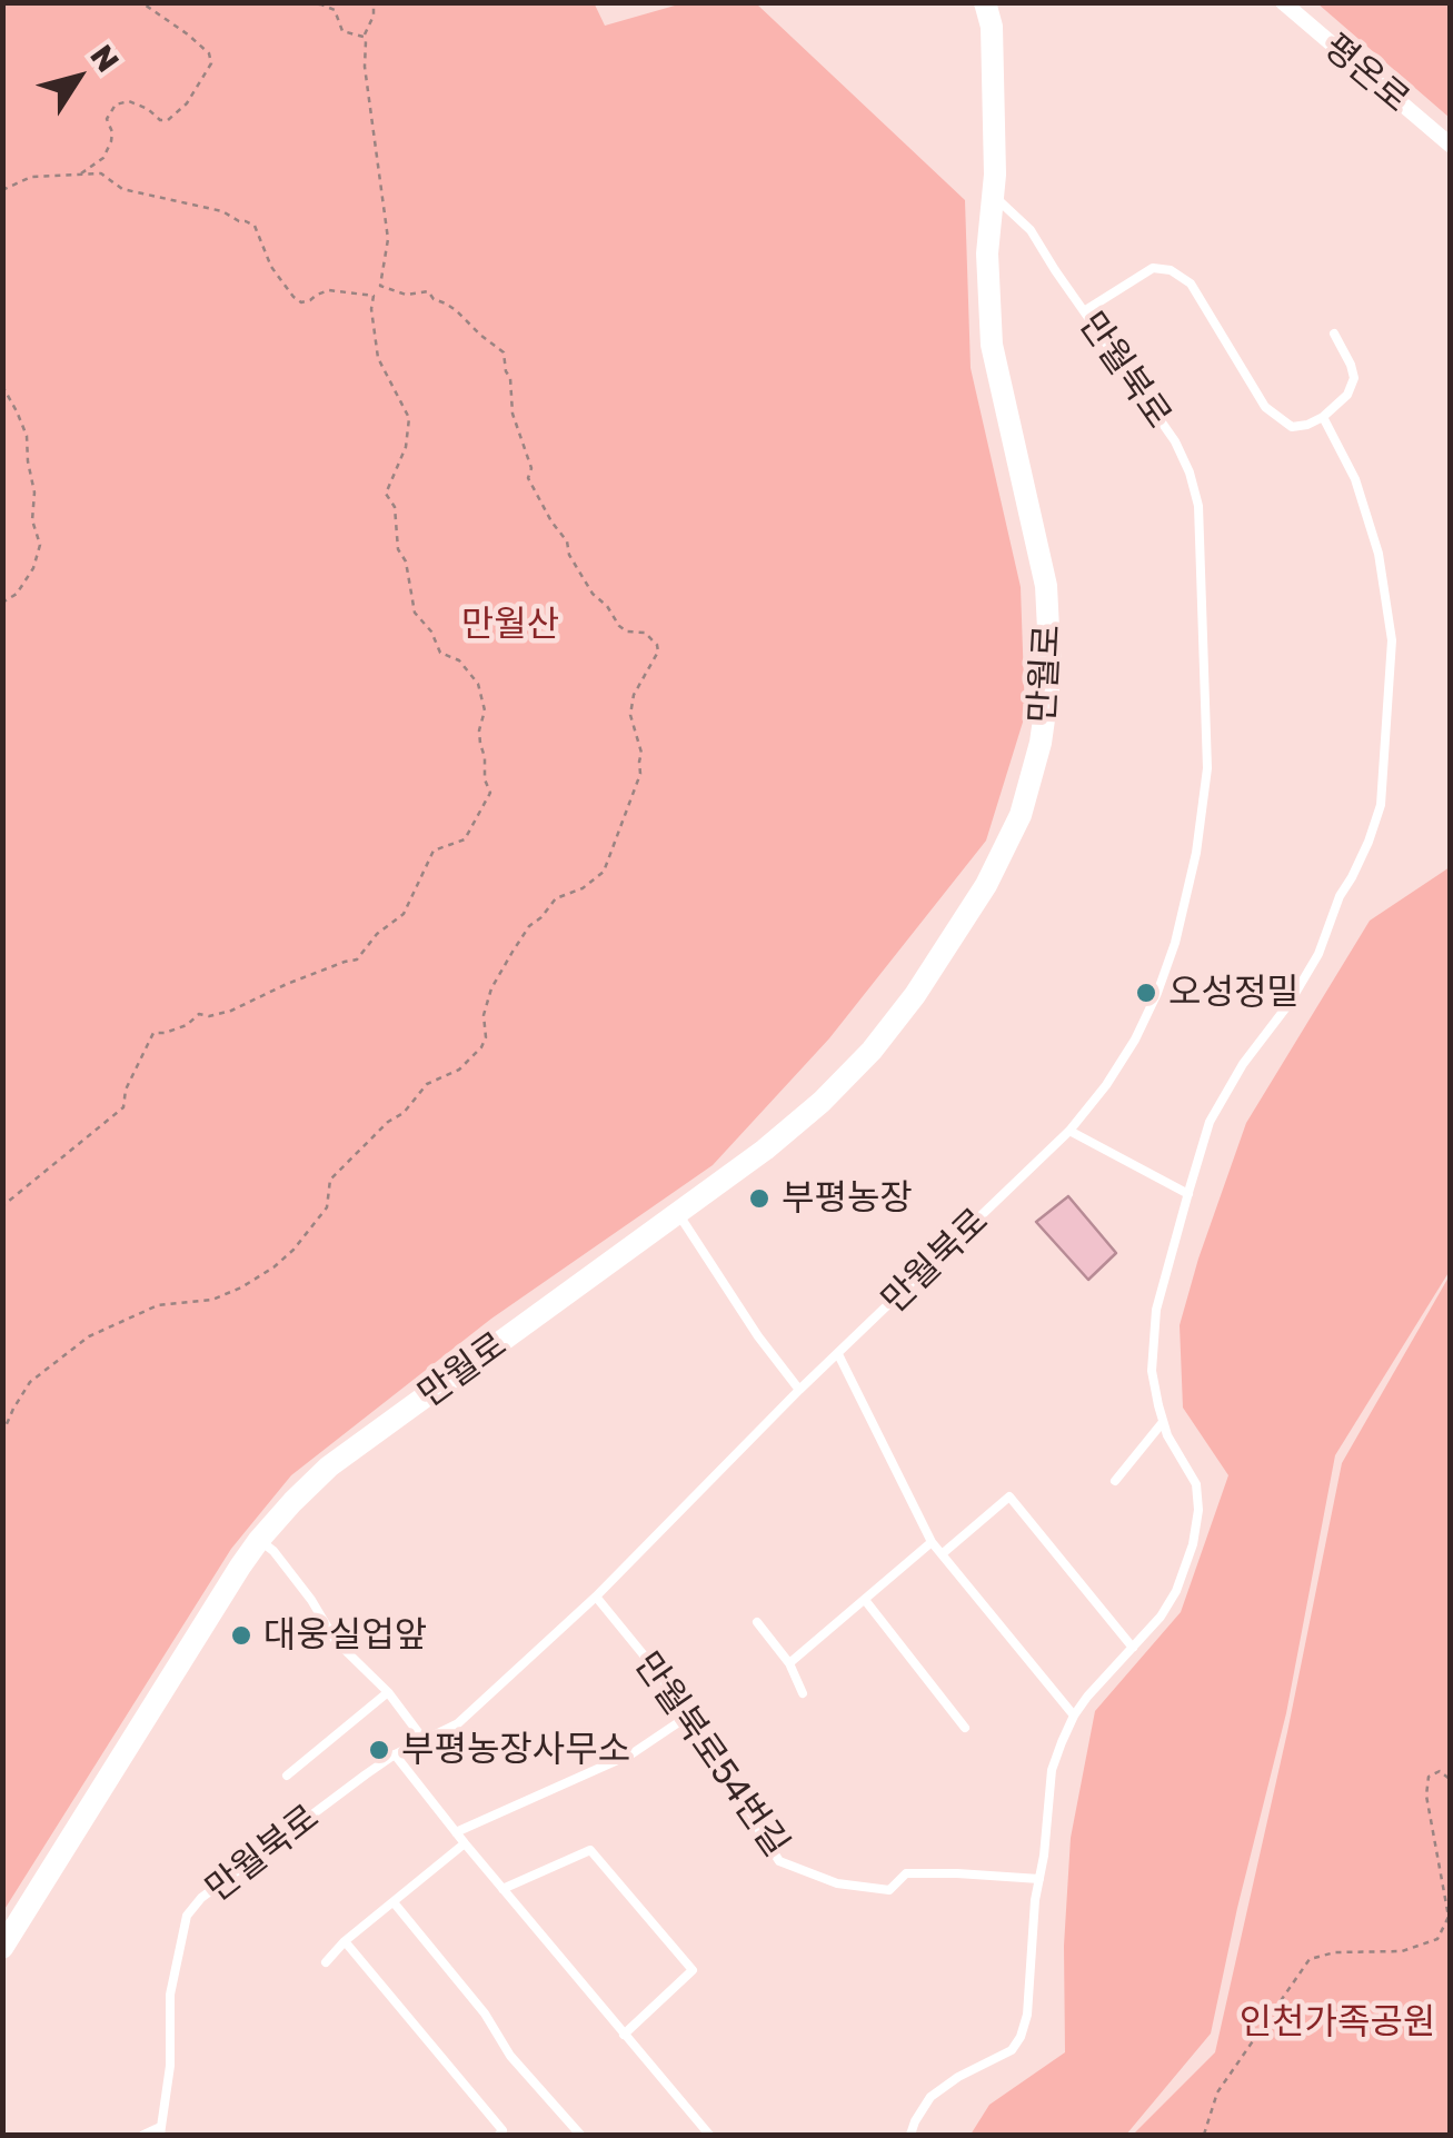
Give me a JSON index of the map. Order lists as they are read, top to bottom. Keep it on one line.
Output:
{"streets":{"street":["평온로","만월로"],"lane":["만월북로","만월북로54번길"]},"crossings":[["만월북로","만월로"],["만월북로","만월북로54번길"]],"parks":["만월산","인천가족공원"],"places":["오성정밀","부평농장","대웅실업앞","부평농장사무소"],"north":"top right"}
